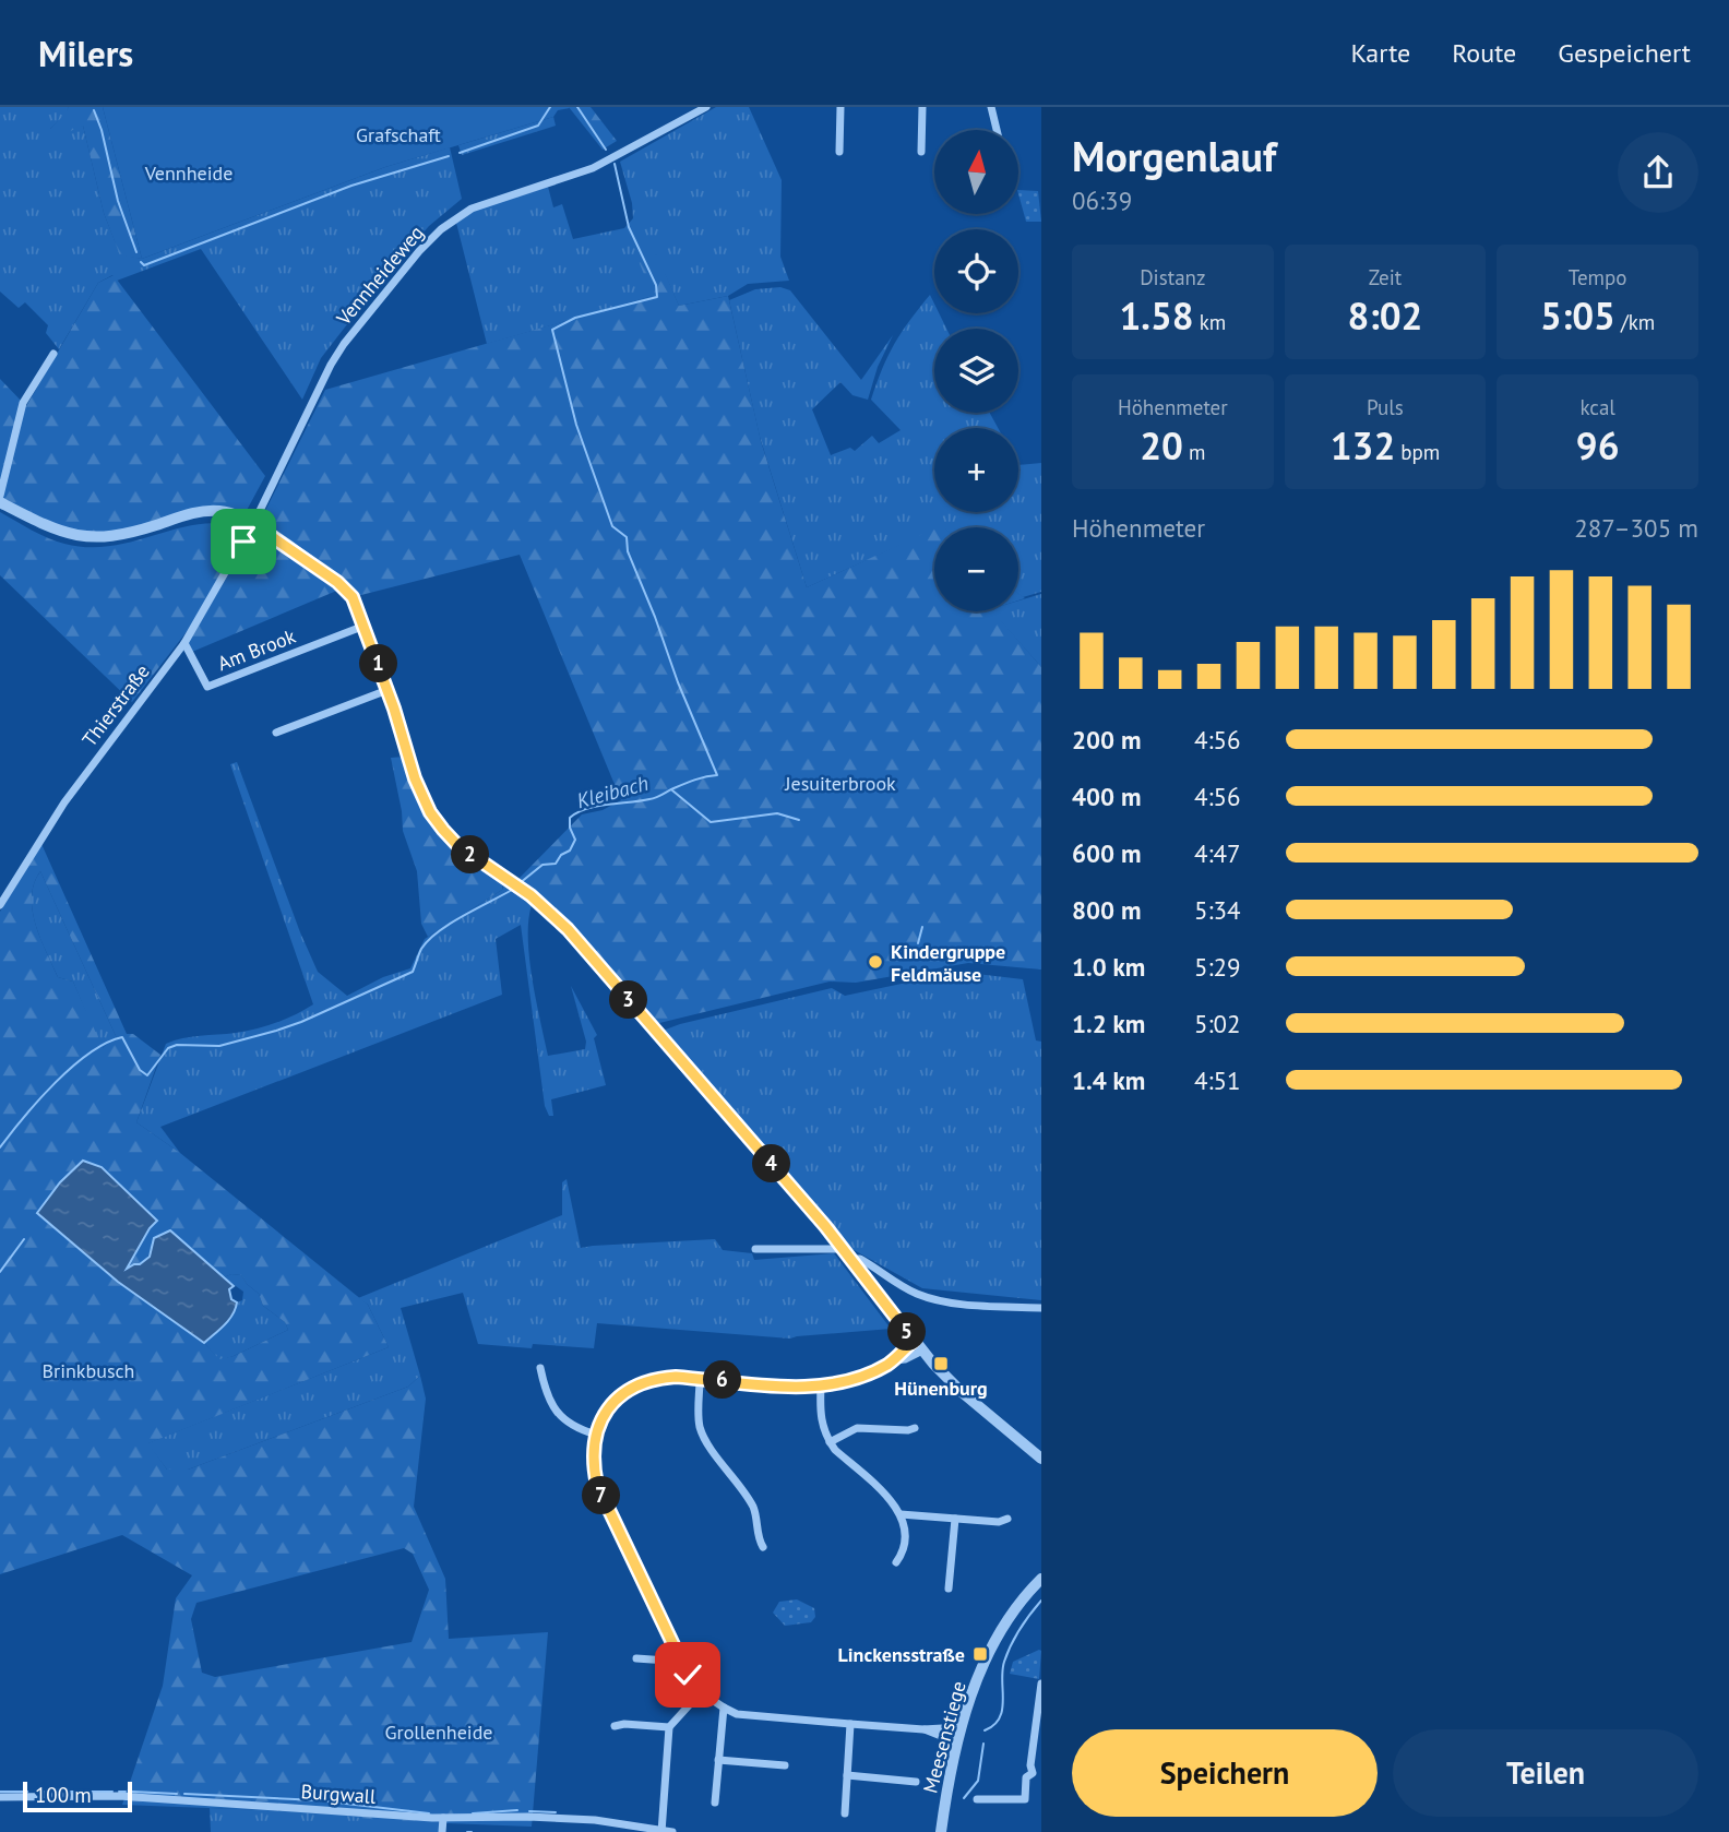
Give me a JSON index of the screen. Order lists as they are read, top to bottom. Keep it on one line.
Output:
{"streets":{"street":["Vennheideweg","Am Brook","Thierstraße","Meesenstiege","Burgwall"]},"crossings":[["Vennheideweg","Thierstraße"],["Am Brook","Thierstraße"]],"water":["Kleibach"],"parks":["Grafschaft","Vennheide","Jesuiterbrook","Brinkbusch","Grollenheide"],"places":{"other":["Kindergruppe Feldmäuse"],"transit":["Hünenburg","Linckensstraße"]},"scale_bar":"100 m","north":"top","page":{"header":"Milers","nav":["Karte","Route","Gespeichert"],"heading":["Morgenlauf","06:39"],"map_buttons":["+","−"],"stats":[["Distanz","1.58 km"],["Zeit","8:02"],["Tempo","5:05 /km"],["Höhenmeter","20 m"],["Puls","132 bpm"],["kcal","96"]],"chart":["Höhenmeter","287–305 m"],"pins":["1","2","3","4","5","6","7"],"list":[{"name":"200 m","note":"4:56"},{"name":"400 m","note":"4:56"},{"name":"600 m","note":"4:47"},{"name":"800 m","note":"5:34"},{"name":"1.0 km","note":"5:29"},{"name":"1.2 km","note":"5:02"},{"name":"1.4 km","note":"4:51"}],"buttons":["Speichern","Teilen"],"scale":"100 m"}}
